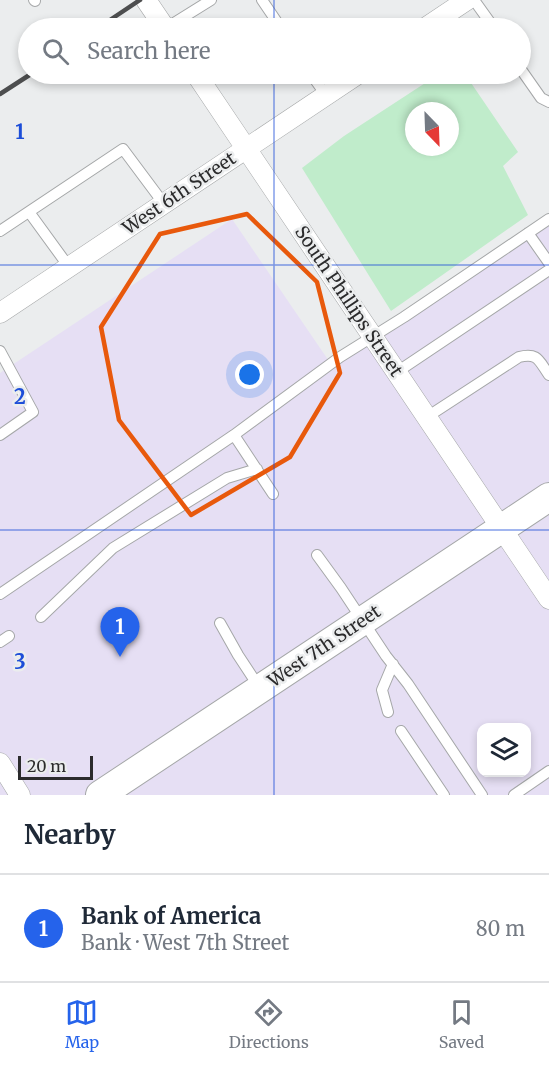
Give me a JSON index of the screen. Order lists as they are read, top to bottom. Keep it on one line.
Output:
{"streets":{"street":["West 6th Street","South Phillips Street","West 7th Street"]},"crossings":[["West 6th Street","South Phillips Street"],["South Phillips Street","West 7th Street"]],"scale_bar":"20 m","north":"bottom right","page":{"search":"Search here","pins":"1","scale":"20 m","heading":"Nearby","list":[{"mark":"1","name":"Bank of America","note":"Bank · West 7th Street","value":"80 m"}],"nav":["Map","Directions","Saved"]},"grid":{"rows":["1","2","3"]}}
